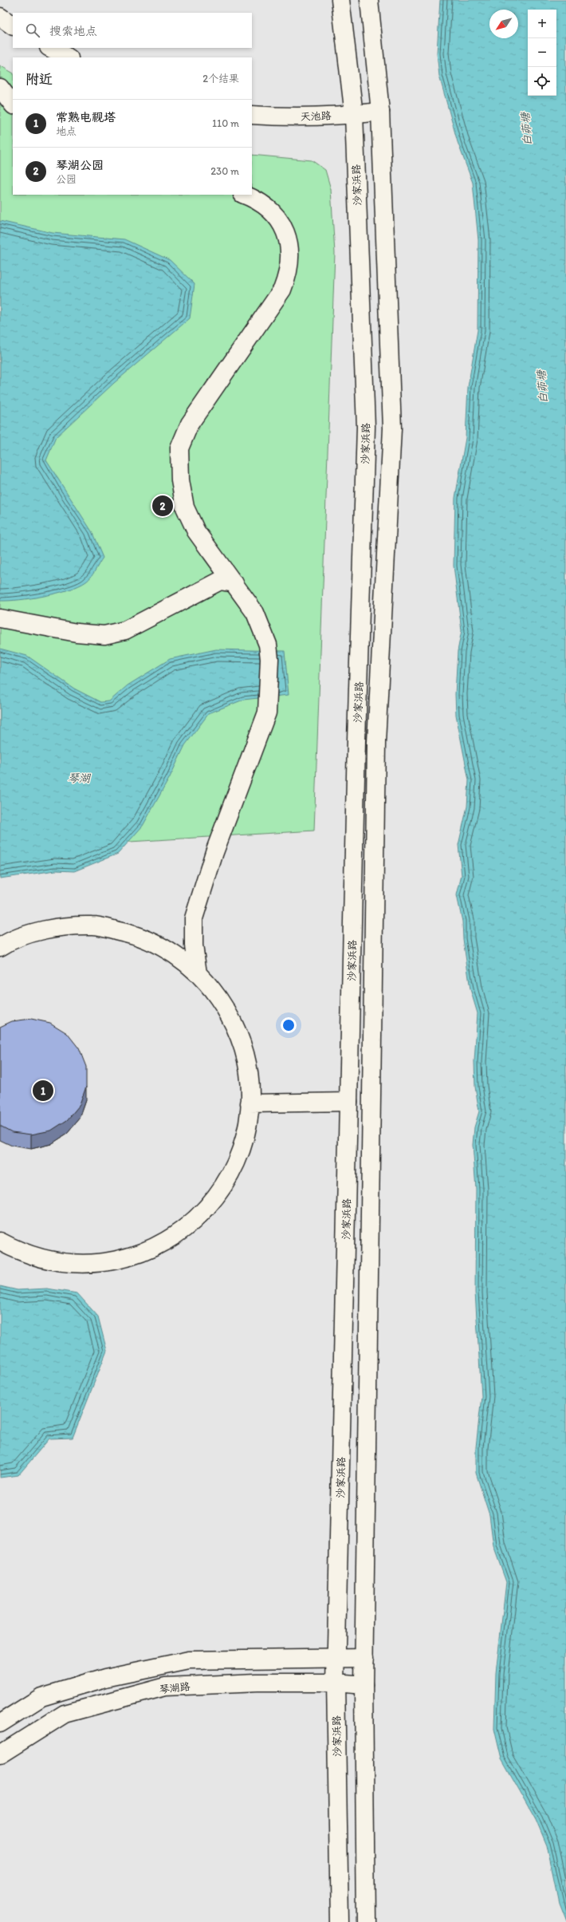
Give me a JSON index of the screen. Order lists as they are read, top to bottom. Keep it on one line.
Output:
{"streets":{"main road":["天池路","沙家浜路","琴湖路"]},"crossings":[["天池路","沙家浜路"],["沙家浜路","琴湖路"]],"water":["白茆塘","琴湖"],"north":"bottom left","page":{"map_buttons":["+","−"],"search":"搜索地点","heading":["附近","2个结果"],"list":[{"mark":"1","name":"常熟电视塔","note":"地点","value":"110 m"},{"mark":"2","name":"琴湖公园","note":"公园","value":"230 m"}],"pins":["2","1"]}}
